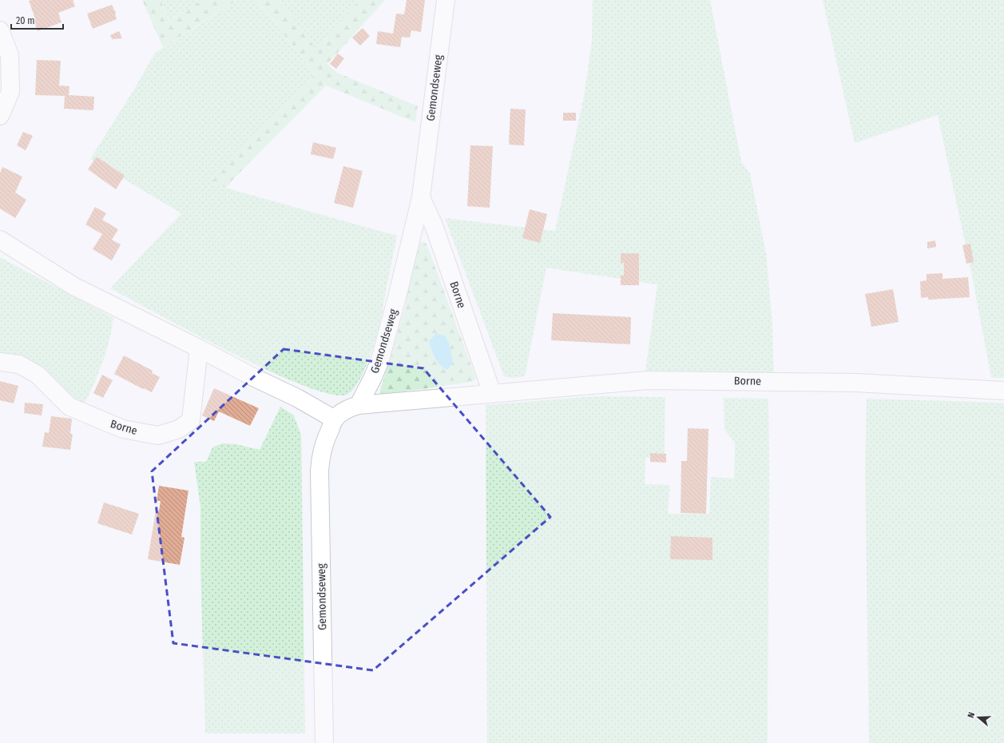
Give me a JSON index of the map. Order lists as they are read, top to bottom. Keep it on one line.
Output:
{"streets":{"street":["Gemondseweg","Borne"]},"crossings":[["Gemondseweg","Borne"]],"scale_bar":"20 m","north":"left"}
